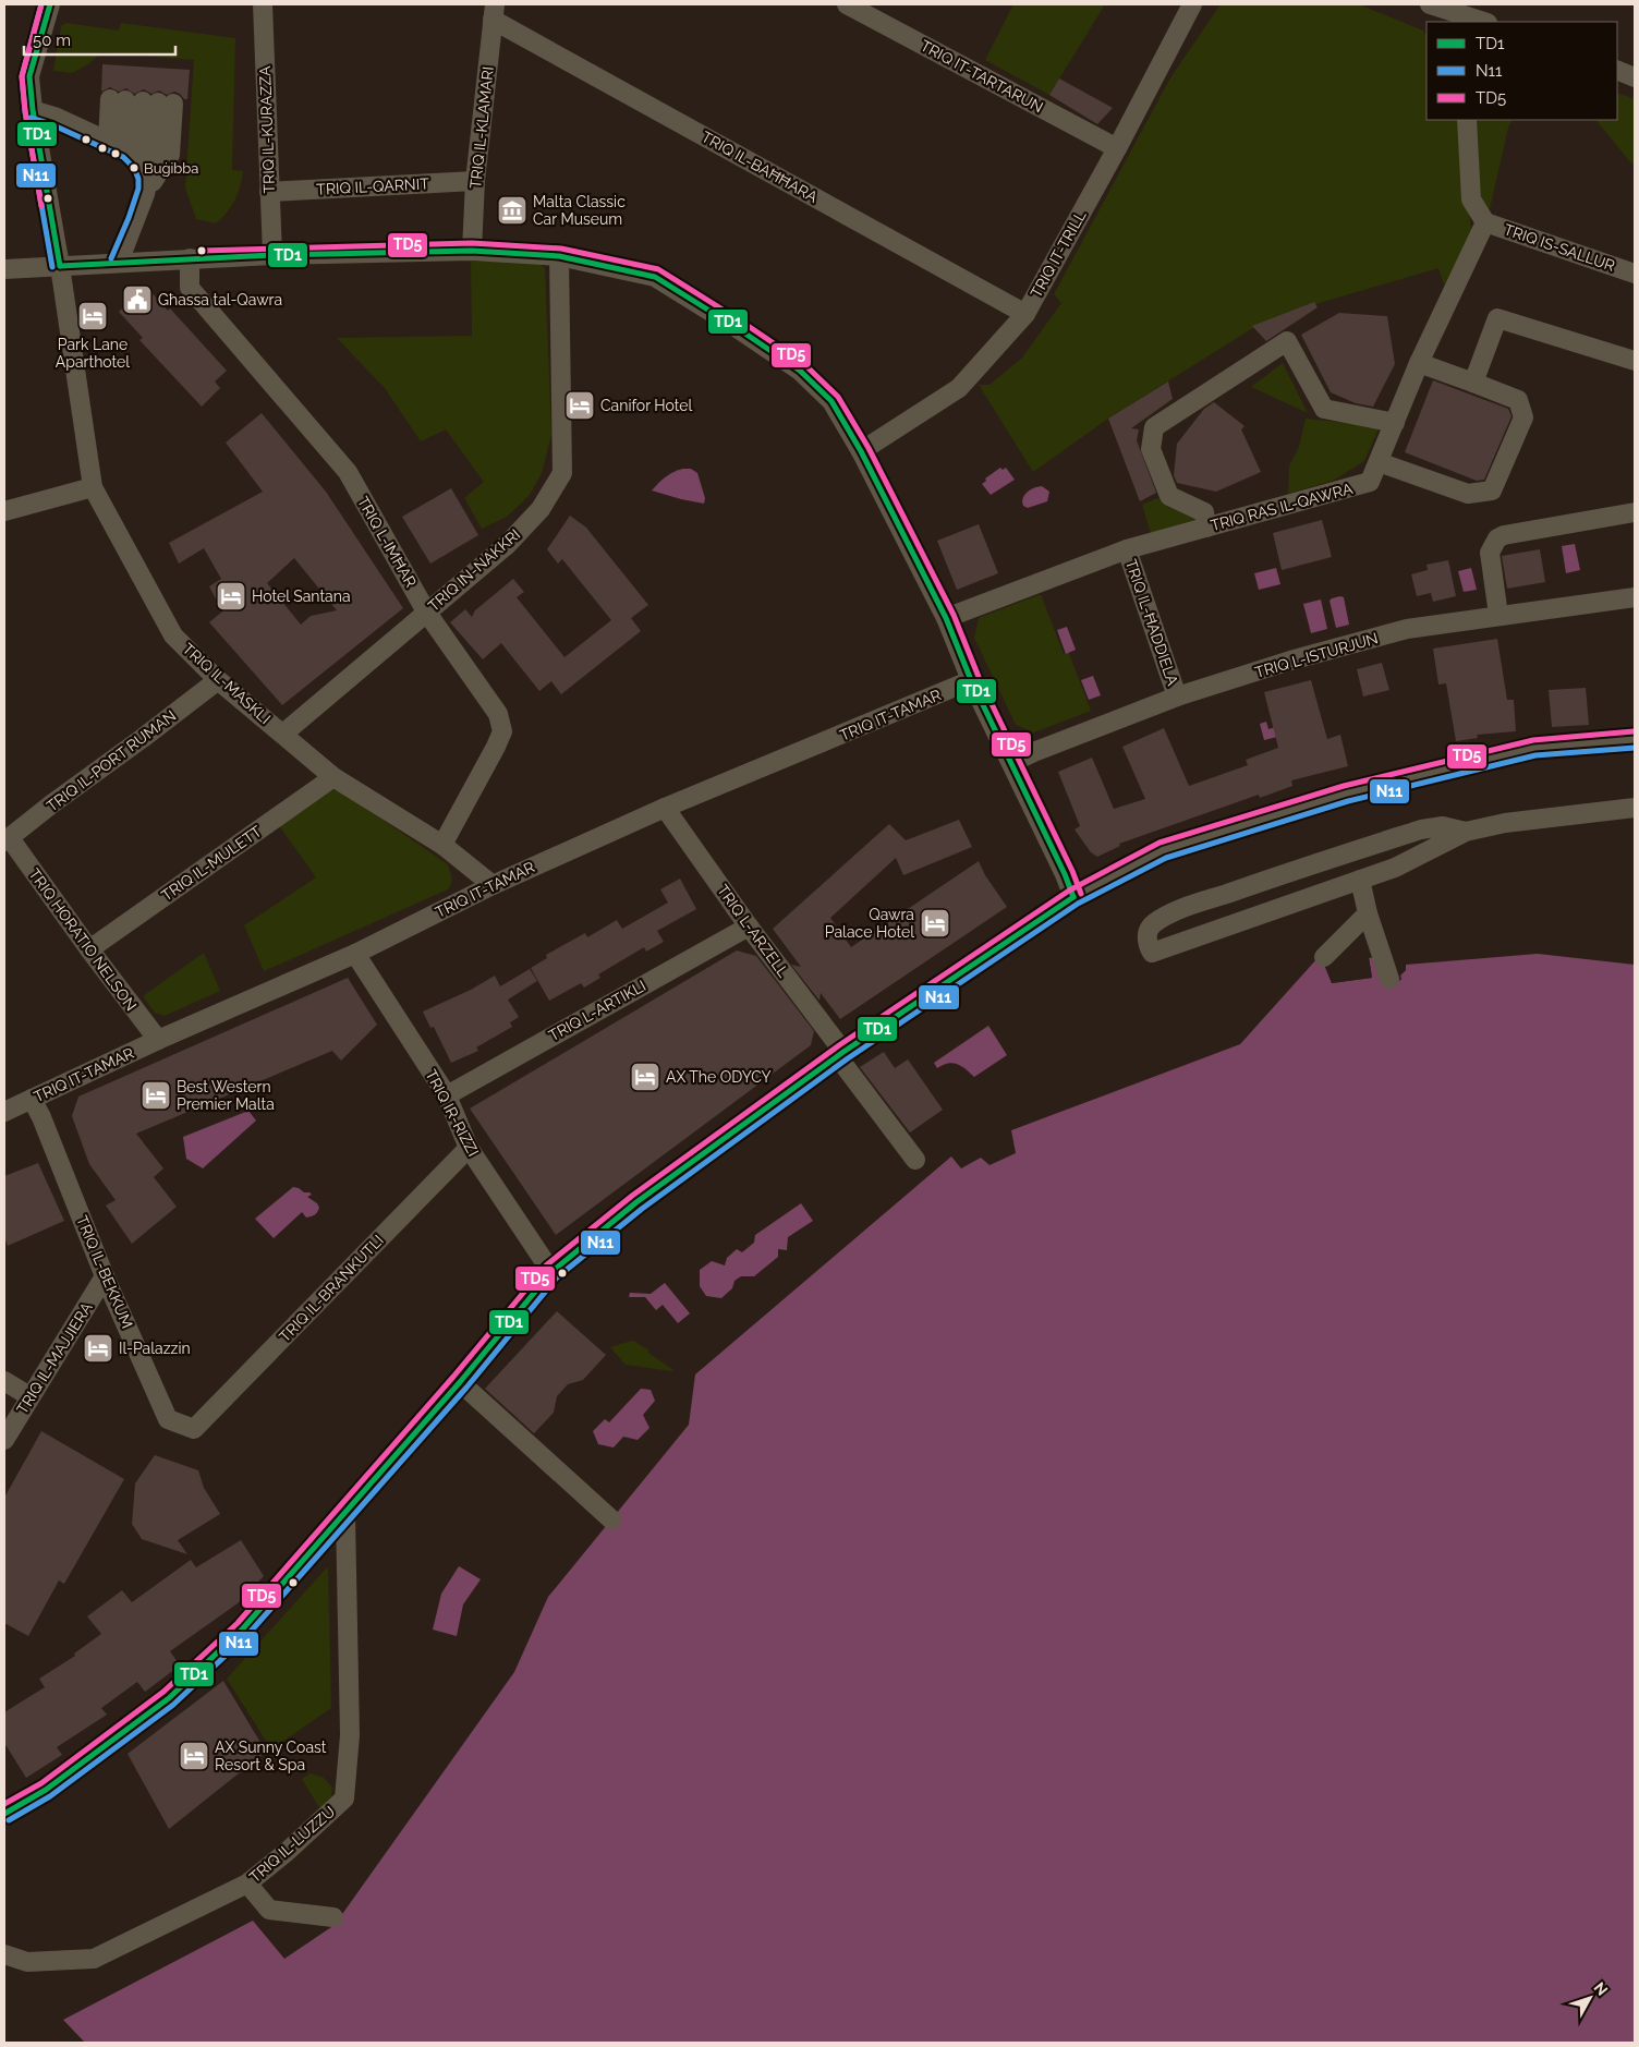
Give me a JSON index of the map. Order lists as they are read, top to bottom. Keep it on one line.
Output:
{"streets":{"street":["TRIQ IT-TARTARUN","TRIQ IL-KLAMARI","TRIQ IL-KURAZZA","TRIQ IL-BAĦĦARA","TRIQ IL-QARNIT","TRIQ IS-SALLUR","TRIQ IT-TRILL","TRIQ RAS IL-QAWRA","TRIQ L-IMĦAR","TRIQ IN-NAKKRI","TRIQ IL-ĦADDIELA","TRIQ L-ISTURJUN","TRIQ IL-MASKLI","TRIQ IT-TAMAR","TRIQ IL-PORT RUMAN","TRIQ IL-MULETT","TRIQ L-ARZELL","TRIQ HORATIO NELSON","TRIQ L-ARTIKLI","TRIQ IR-RIZZI","TRIQ IL-BEKKUM","TRIQ IL-BRANKUTLI","TRIQ IL-MAJJIERA","TRIQ IL-LUZZU"]},"crossings":[["TRIQ IT-TARTARUN","TRIQ IT-TRILL"],["TRIQ IL-KLAMARI","TRIQ IL-BAĦĦARA"],["TRIQ IL-KLAMARI","TRIQ IL-QARNIT"],["TRIQ IL-KURAZZA","TRIQ IL-QARNIT"],["TRIQ IL-BAĦĦARA","TRIQ IT-TRILL"],["TRIQ IS-SALLUR","TRIQ RAS IL-QAWRA"],["TRIQ RAS IL-QAWRA","TRIQ IL-ĦADDIELA"],["TRIQ L-IMĦAR","TRIQ IN-NAKKRI"],["TRIQ L-IMĦAR","TRIQ IL-MASKLI"],["TRIQ IN-NAKKRI","TRIQ IL-MASKLI"],["TRIQ IL-ĦADDIELA","TRIQ L-ISTURJUN"],["TRIQ IL-MASKLI","TRIQ IT-TAMAR"],["TRIQ IL-MASKLI","TRIQ IL-PORT RUMAN"],["TRIQ IL-MASKLI","TRIQ IL-MULETT"],["TRIQ IT-TAMAR","TRIQ L-ARZELL"],["TRIQ IT-TAMAR","TRIQ HORATIO NELSON"],["TRIQ IT-TAMAR","TRIQ IR-RIZZI"],["TRIQ IT-TAMAR","TRIQ IL-BEKKUM"],["TRIQ IL-PORT RUMAN","TRIQ HORATIO NELSON"],["TRIQ IL-MULETT","TRIQ HORATIO NELSON"],["TRIQ L-ARZELL","TRIQ L-ARTIKLI"],["TRIQ L-ARTIKLI","TRIQ IR-RIZZI"],["TRIQ IR-RIZZI","TRIQ IL-BRANKUTLI"],["TRIQ IL-BEKKUM","TRIQ IL-BRANKUTLI"],["TRIQ IL-BEKKUM","TRIQ IL-MAJJIERA"]],"places":{"other":["Buġibba"],"museum":["Malta Classic Car Museum"],"public building":["Għassa tal-Qawra"],"hotel":["Park Lane Aparthotel","Canifor Hotel","Hotel Santana","Qawra Palace Hotel","AX The ODYCY","Best Western Premier Malta","Il-Palazzin","AX Sunny Coast Resort & Spa"]},"lines":["transit line TD1","transit line N11","transit line TD5"],"legend":["TD1","N11","TD5"],"scale_bar":"50 m","north":"top right"}
